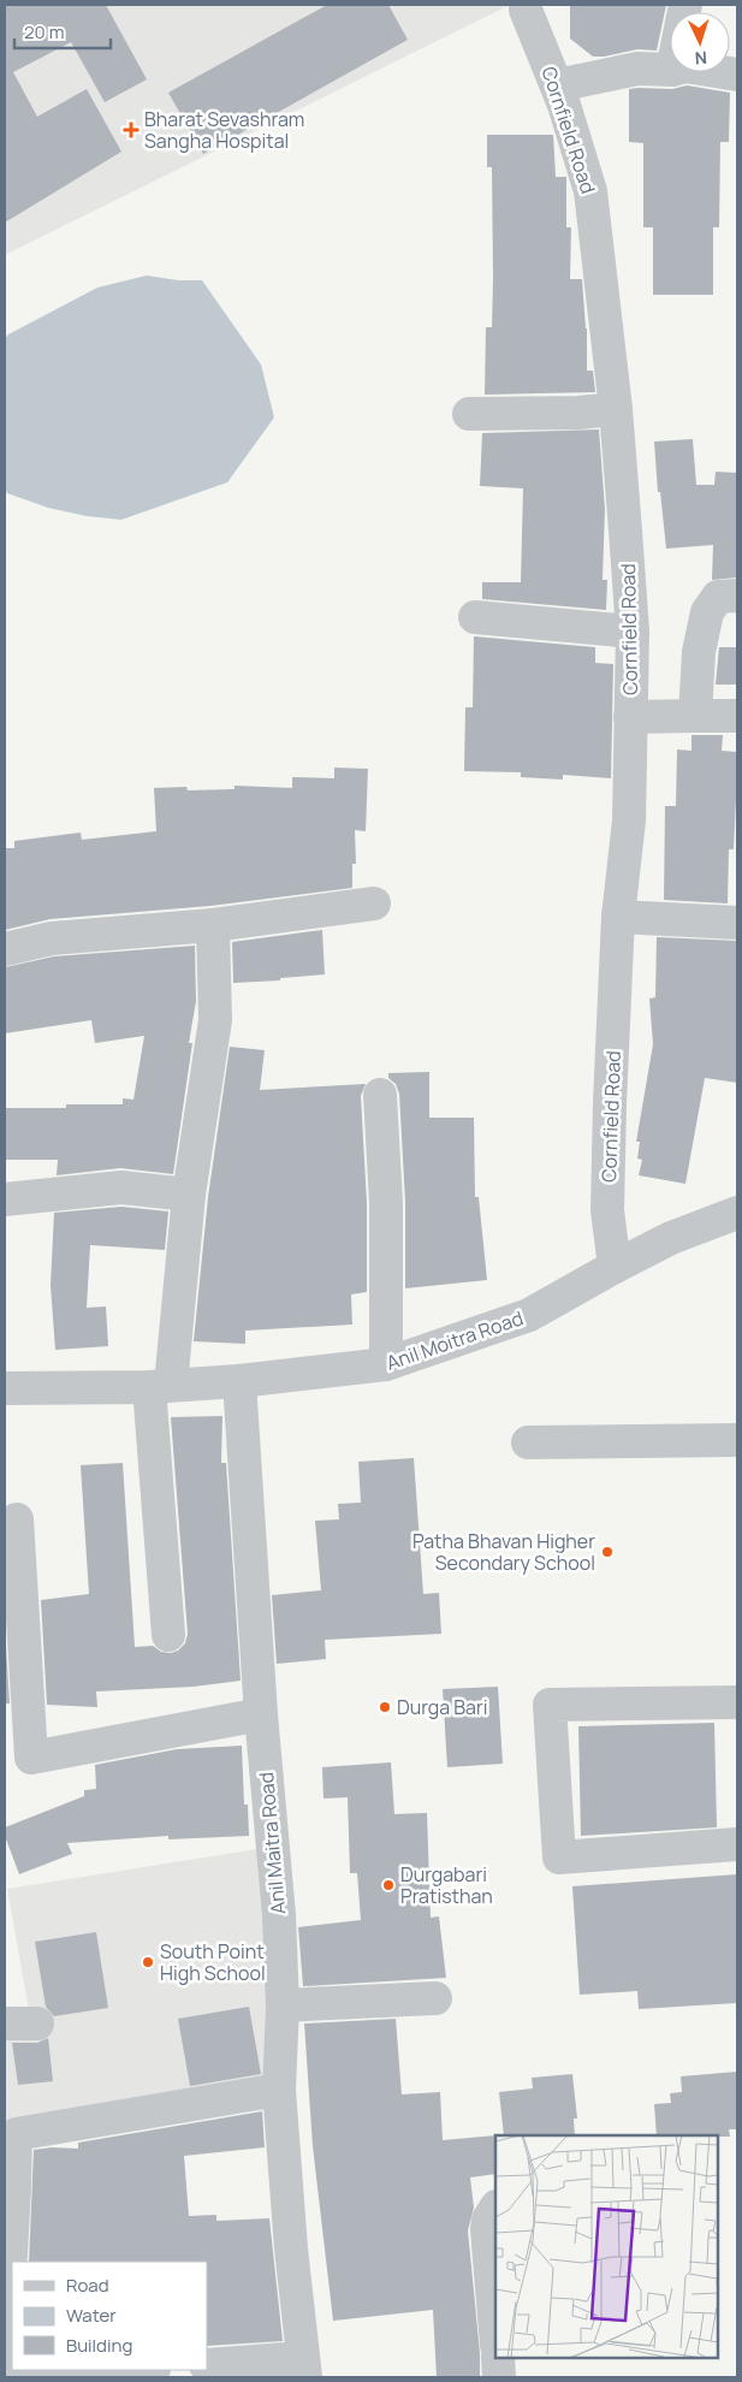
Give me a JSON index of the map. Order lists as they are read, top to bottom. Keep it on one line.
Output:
{"streets":{"street":["Cornfield Road","Anil Moitra Road","Anil Maitra Road"]},"crossings":[["Cornfield Road","Anil Moitra Road"],["Anil Moitra Road","Anil Maitra Road"]],"places":{"health":["Bharat Sevashram Sangha Hospital"],"other":["Patha Bhavan Higher Secondary School","Durga Bari","Durgabari Pratisthan","South Point High School"]},"legend":["Road","Water","Building"],"scale_bar":"20 m","north":"bottom"}
